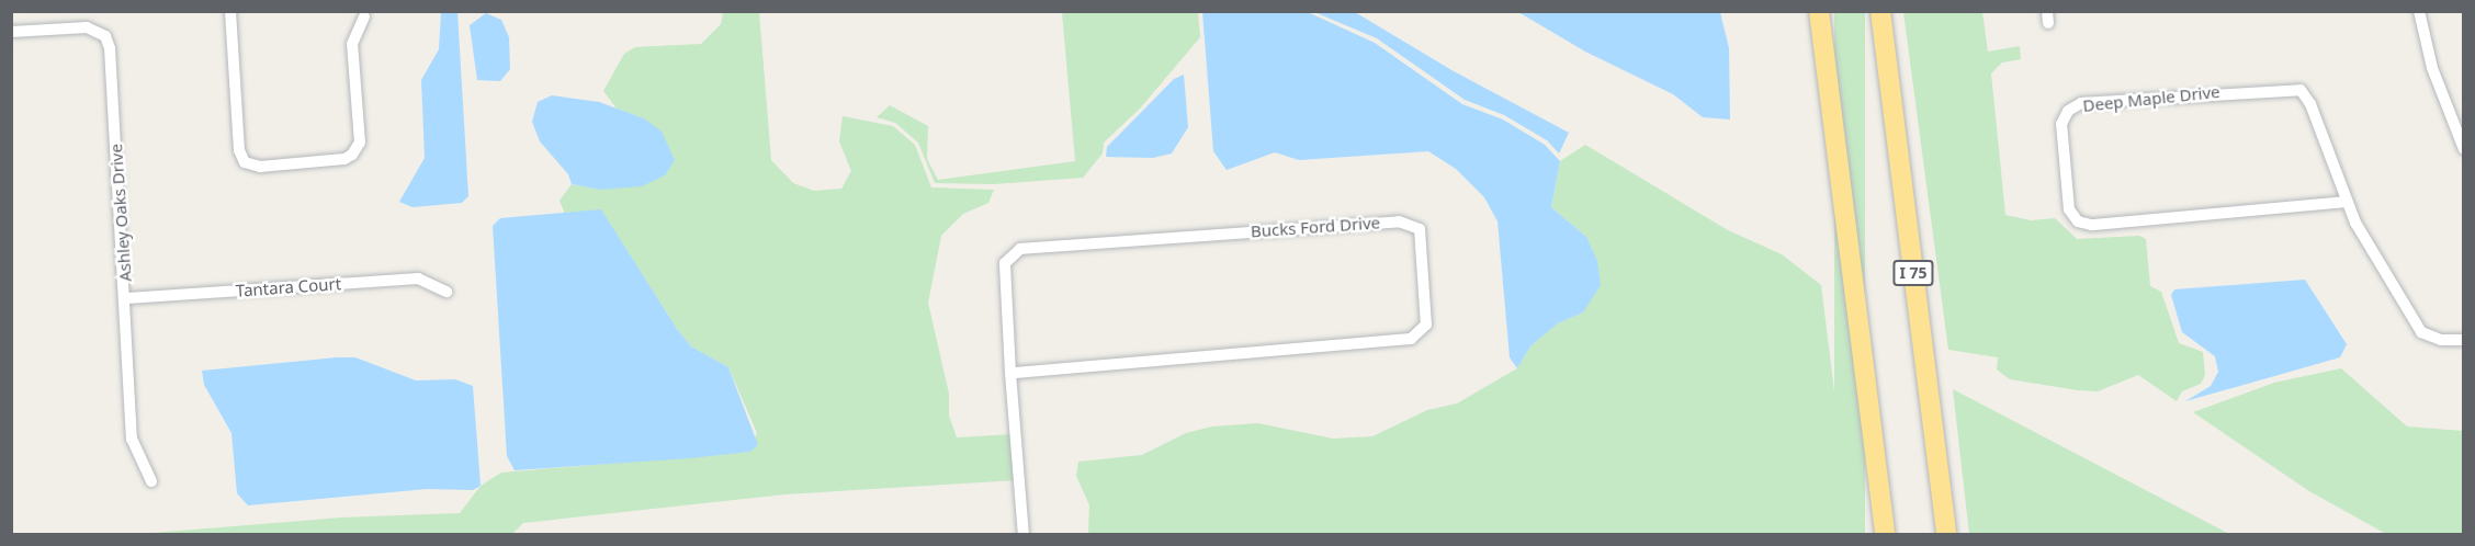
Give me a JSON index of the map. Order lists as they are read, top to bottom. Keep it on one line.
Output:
{"streets":{"highway":["I 75"],"street":["Deep Maple Drive","Ashley Oaks Drive","Bucks Ford Drive","Tantara Court"]},"crossings":[["Ashley Oaks Drive","Tantara Court"]]}
